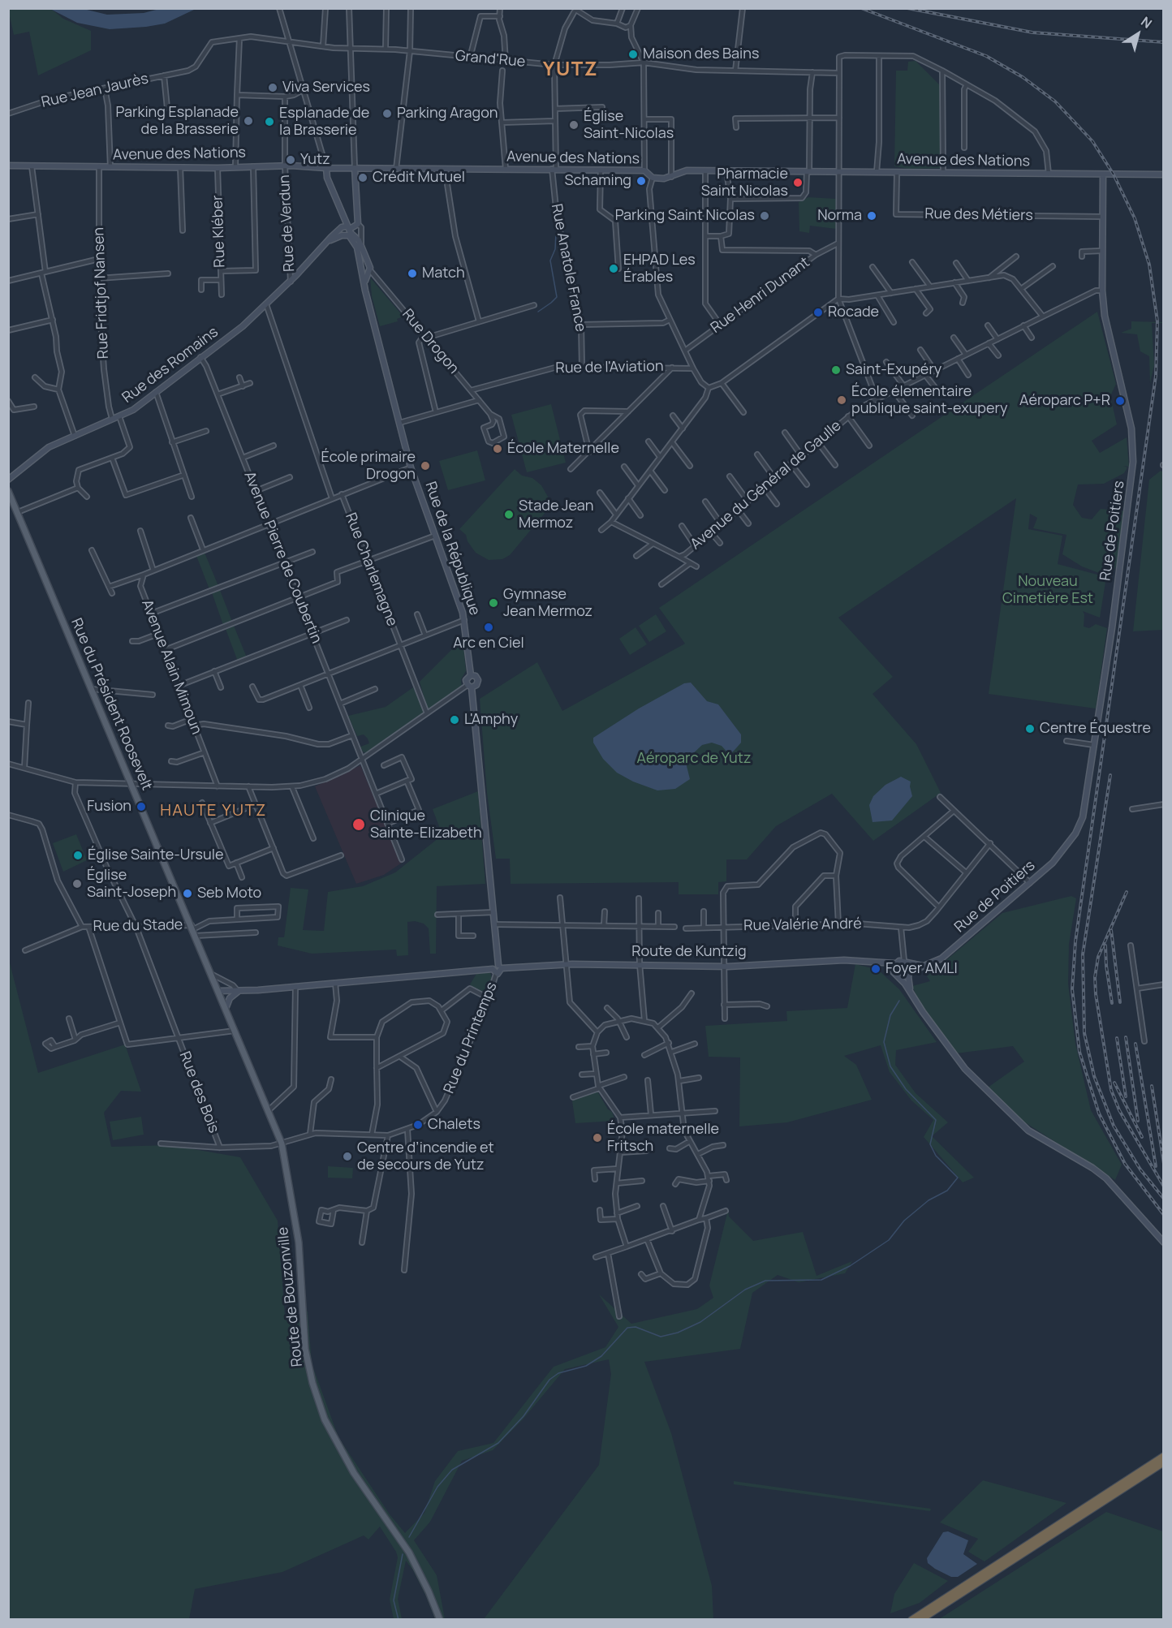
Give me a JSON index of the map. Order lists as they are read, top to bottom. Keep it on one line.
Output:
{"streets":{"main road":["Rue du Président Roosevelt","Route de Bouzonville"],"street":["Grand'Rue","Rue Jean Jaurès","Avenue des Nations","Rue des Métiers","Rue de Verdun","Rue Kléber","Rue Anatole France","Rue Fridtjof Nansen","Rue Henri Dunant","Rue Drogon","Rue des Romains","Rue de l'Aviation","Avenue du Général de Gaulle","Rue de Poitiers","Rue de la République","Avenue Pierre de Coubertin","Rue Charlemagne","Avenue Alain Mimoun","Rue Valérie André","Rue du Stade","Route de Kuntzig","Rue du Printemps","Rue des Bois"]},"crossings":[["Grand'Rue","Rue Jean Jaurès"],["Grand'Rue","Rue Anatole France"],["Avenue des Nations","Rue des Métiers"],["Avenue des Nations","Rue de Verdun"],["Avenue des Nations","Rue Kléber"],["Avenue des Nations","Rue Anatole France"],["Avenue des Nations","Rue Fridtjof Nansen"],["Avenue des Nations","Rue de Poitiers"],["Avenue des Nations","Rue de la République"],["Rue des Métiers","Rue de Poitiers"],["Rue de Verdun","Rue des Romains"],["Rue Anatole France","Rue de l'Aviation"],["Rue Fridtjof Nansen","Rue des Romains"],["Rue Drogon","Rue de l'Aviation"],["Rue Drogon","Rue de la République"],["Rue des Romains","Rue de la République"],["Rue des Romains","Avenue Pierre de Coubertin"],["Avenue du Général de Gaulle","Rue de Poitiers"],["Rue de Poitiers","Route de Kuntzig"],["Rue du Président Roosevelt","Rue du Stade"],["Rue du Président Roosevelt","Rue du Printemps"],["Rue du Président Roosevelt","Route de Bouzonville"],["Rue du Stade","Rue des Bois"],["Rue du Printemps","Rue des Bois"],["Rue du Printemps","Route de Bouzonville"]],"districts":["YUTZ","HAUTE YUTZ"],"parks":["Nouveau Cimetière Est","Aéroparc de Yutz"],"places":["Maison des Bains","Viva Services","Parking Aragon","Parking Esplanade de la Brasserie","Esplanade de la Brasserie","Église Saint-Nicolas","Yutz","Crédit Mutuel","Schaming","Pharmacie Saint Nicolas","Parking Saint Nicolas","Norma","EHPAD Les Érables","Match","Rocade","Saint-Exupéry","École élementaire publique saint-exupery","Aéroparc P+R","École Maternelle","École primaire Drogon","Stade Jean Mermoz","Gymnase Jean Mermoz","Arc en Ciel","L'Amphy","Centre Équestre","Fusion","Clinique Sainte-Elizabeth","Église Sainte-Ursule","Église Saint-Joseph","Seb Moto","Foyer AMLI","Chalets","École maternelle Fritsch","Centre d’incendie et de secours de Yutz"],"north":"top right"}
